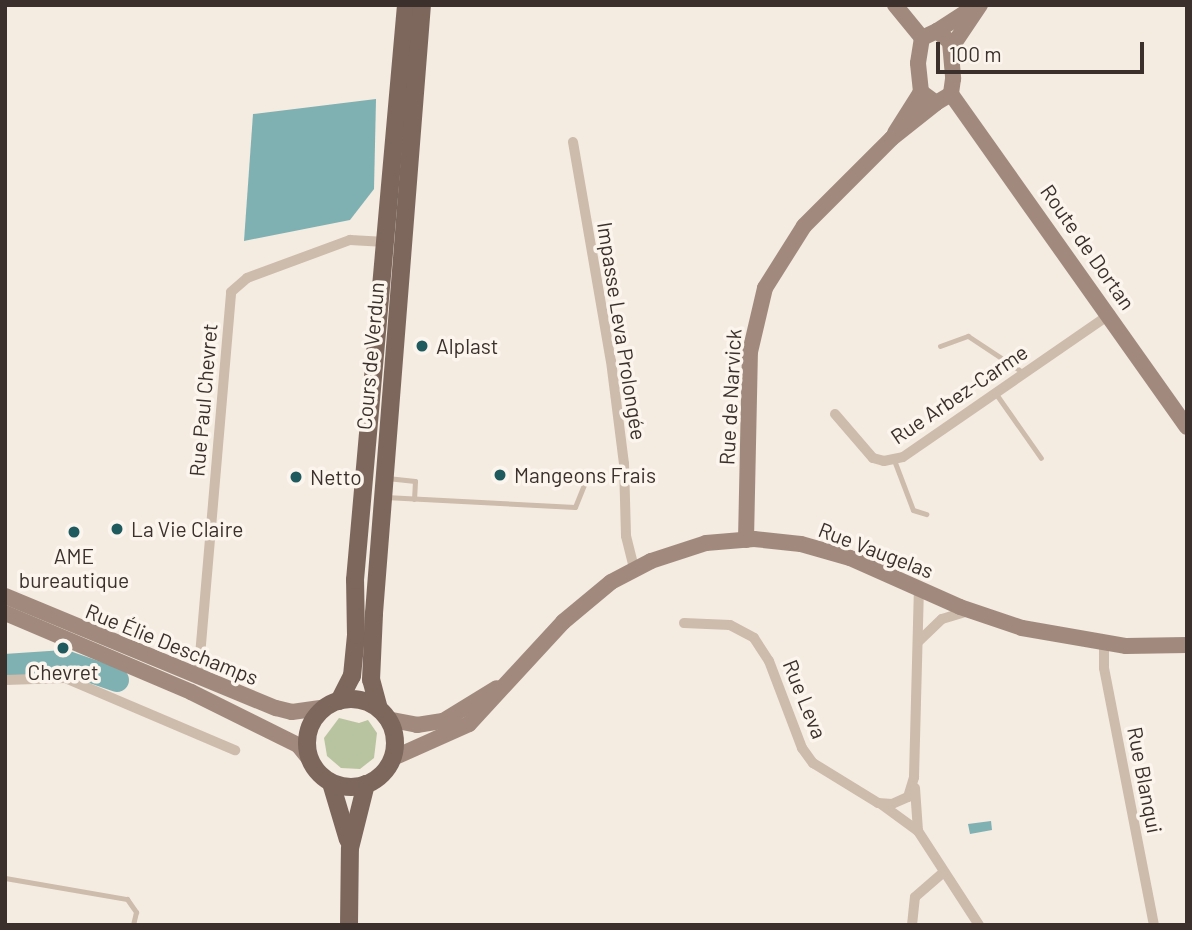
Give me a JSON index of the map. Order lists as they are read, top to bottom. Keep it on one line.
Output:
{"streets":{"main road":["Route de Dortan","Cours de Verdun","Rue de Narvick","Rue Vaugelas","Rue Élie Deschamps"],"street":["Impasse Leva Prolongée","Rue Arbez-Carme","Rue Paul Chevret","Rue Leva","Rue Blanqui"]},"crossings":[["Route de Dortan","Rue Arbez-Carme"],["Route de Dortan","Rue de Narvick"],["Impasse Leva Prolongée","Rue Vaugelas"],["Cours de Verdun","Rue Paul Chevret"],["Cours de Verdun","Rue Vaugelas"],["Cours de Verdun","Rue Élie Deschamps"],["Rue de Narvick","Rue Vaugelas"],["Rue Paul Chevret","Rue Élie Deschamps"],["Rue Vaugelas","Rue Élie Deschamps"],["Rue Vaugelas","Rue Blanqui"]],"places":["Alplast","Mangeons Frais","Netto","La Vie Claire","AME bureautique","Chevret"],"scale_bar":"100 m"}
